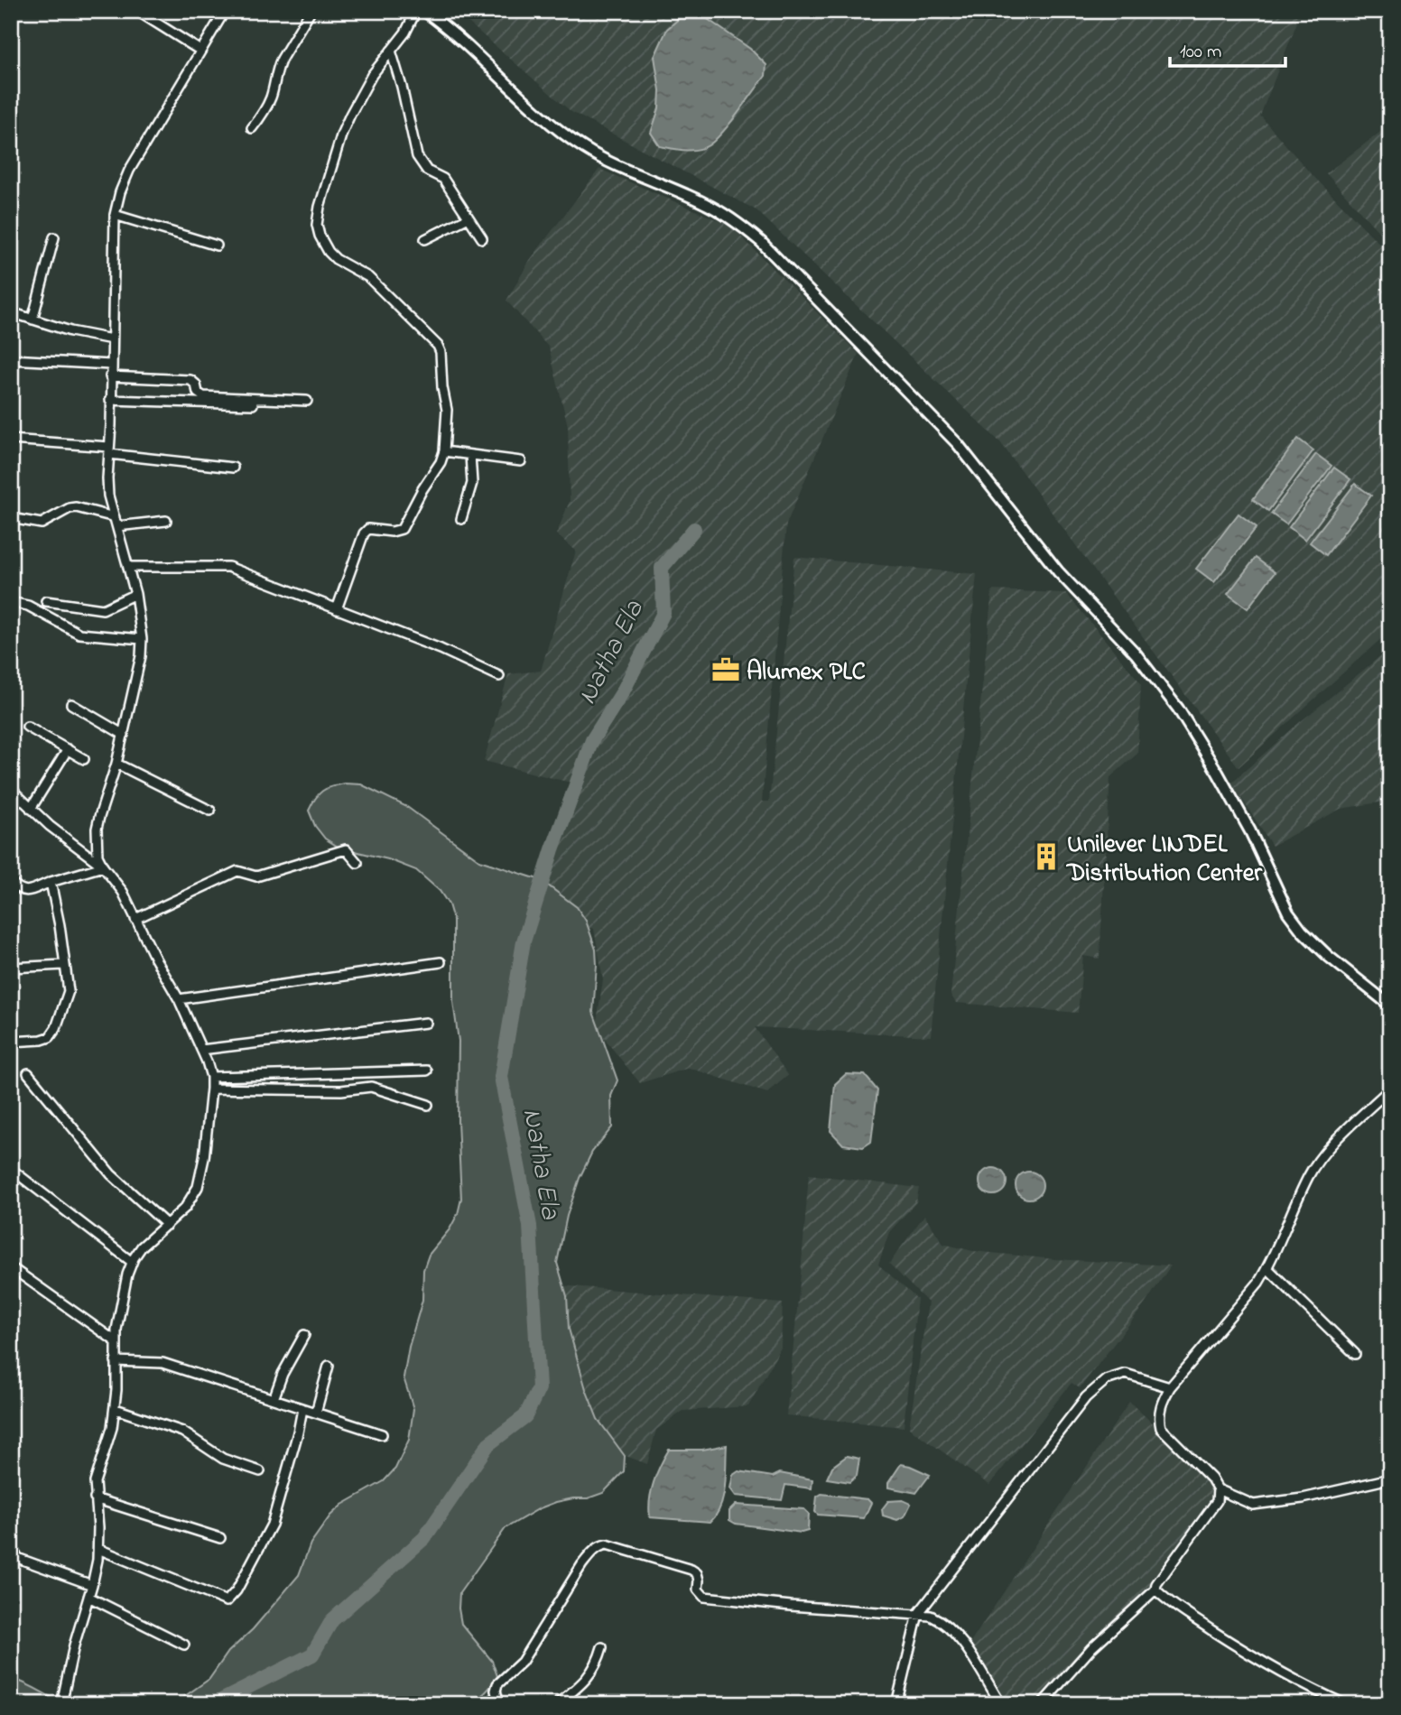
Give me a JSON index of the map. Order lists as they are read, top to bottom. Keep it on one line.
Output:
{"water":["Natha Ela"],"places":{"office":["Alumex PLC"],"building":["Unilever LINDEL Distribution Center"]},"scale_bar":"100 m"}
